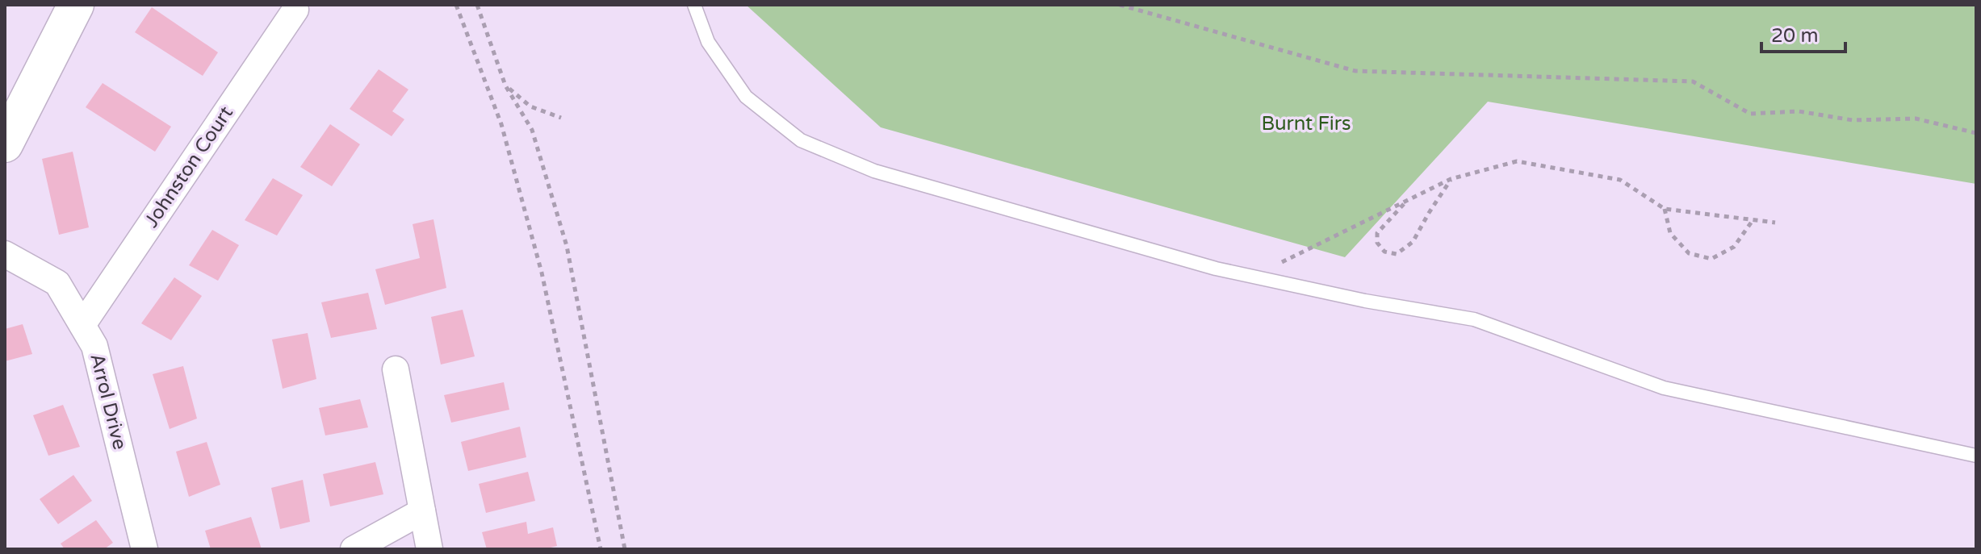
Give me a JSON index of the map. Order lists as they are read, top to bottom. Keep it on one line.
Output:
{"streets":{"street":["Johnston Court","Arrol Drive"]},"crossings":[["Johnston Court","Arrol Drive"]],"parks":["Burnt Firs"],"scale_bar":"20 m"}
